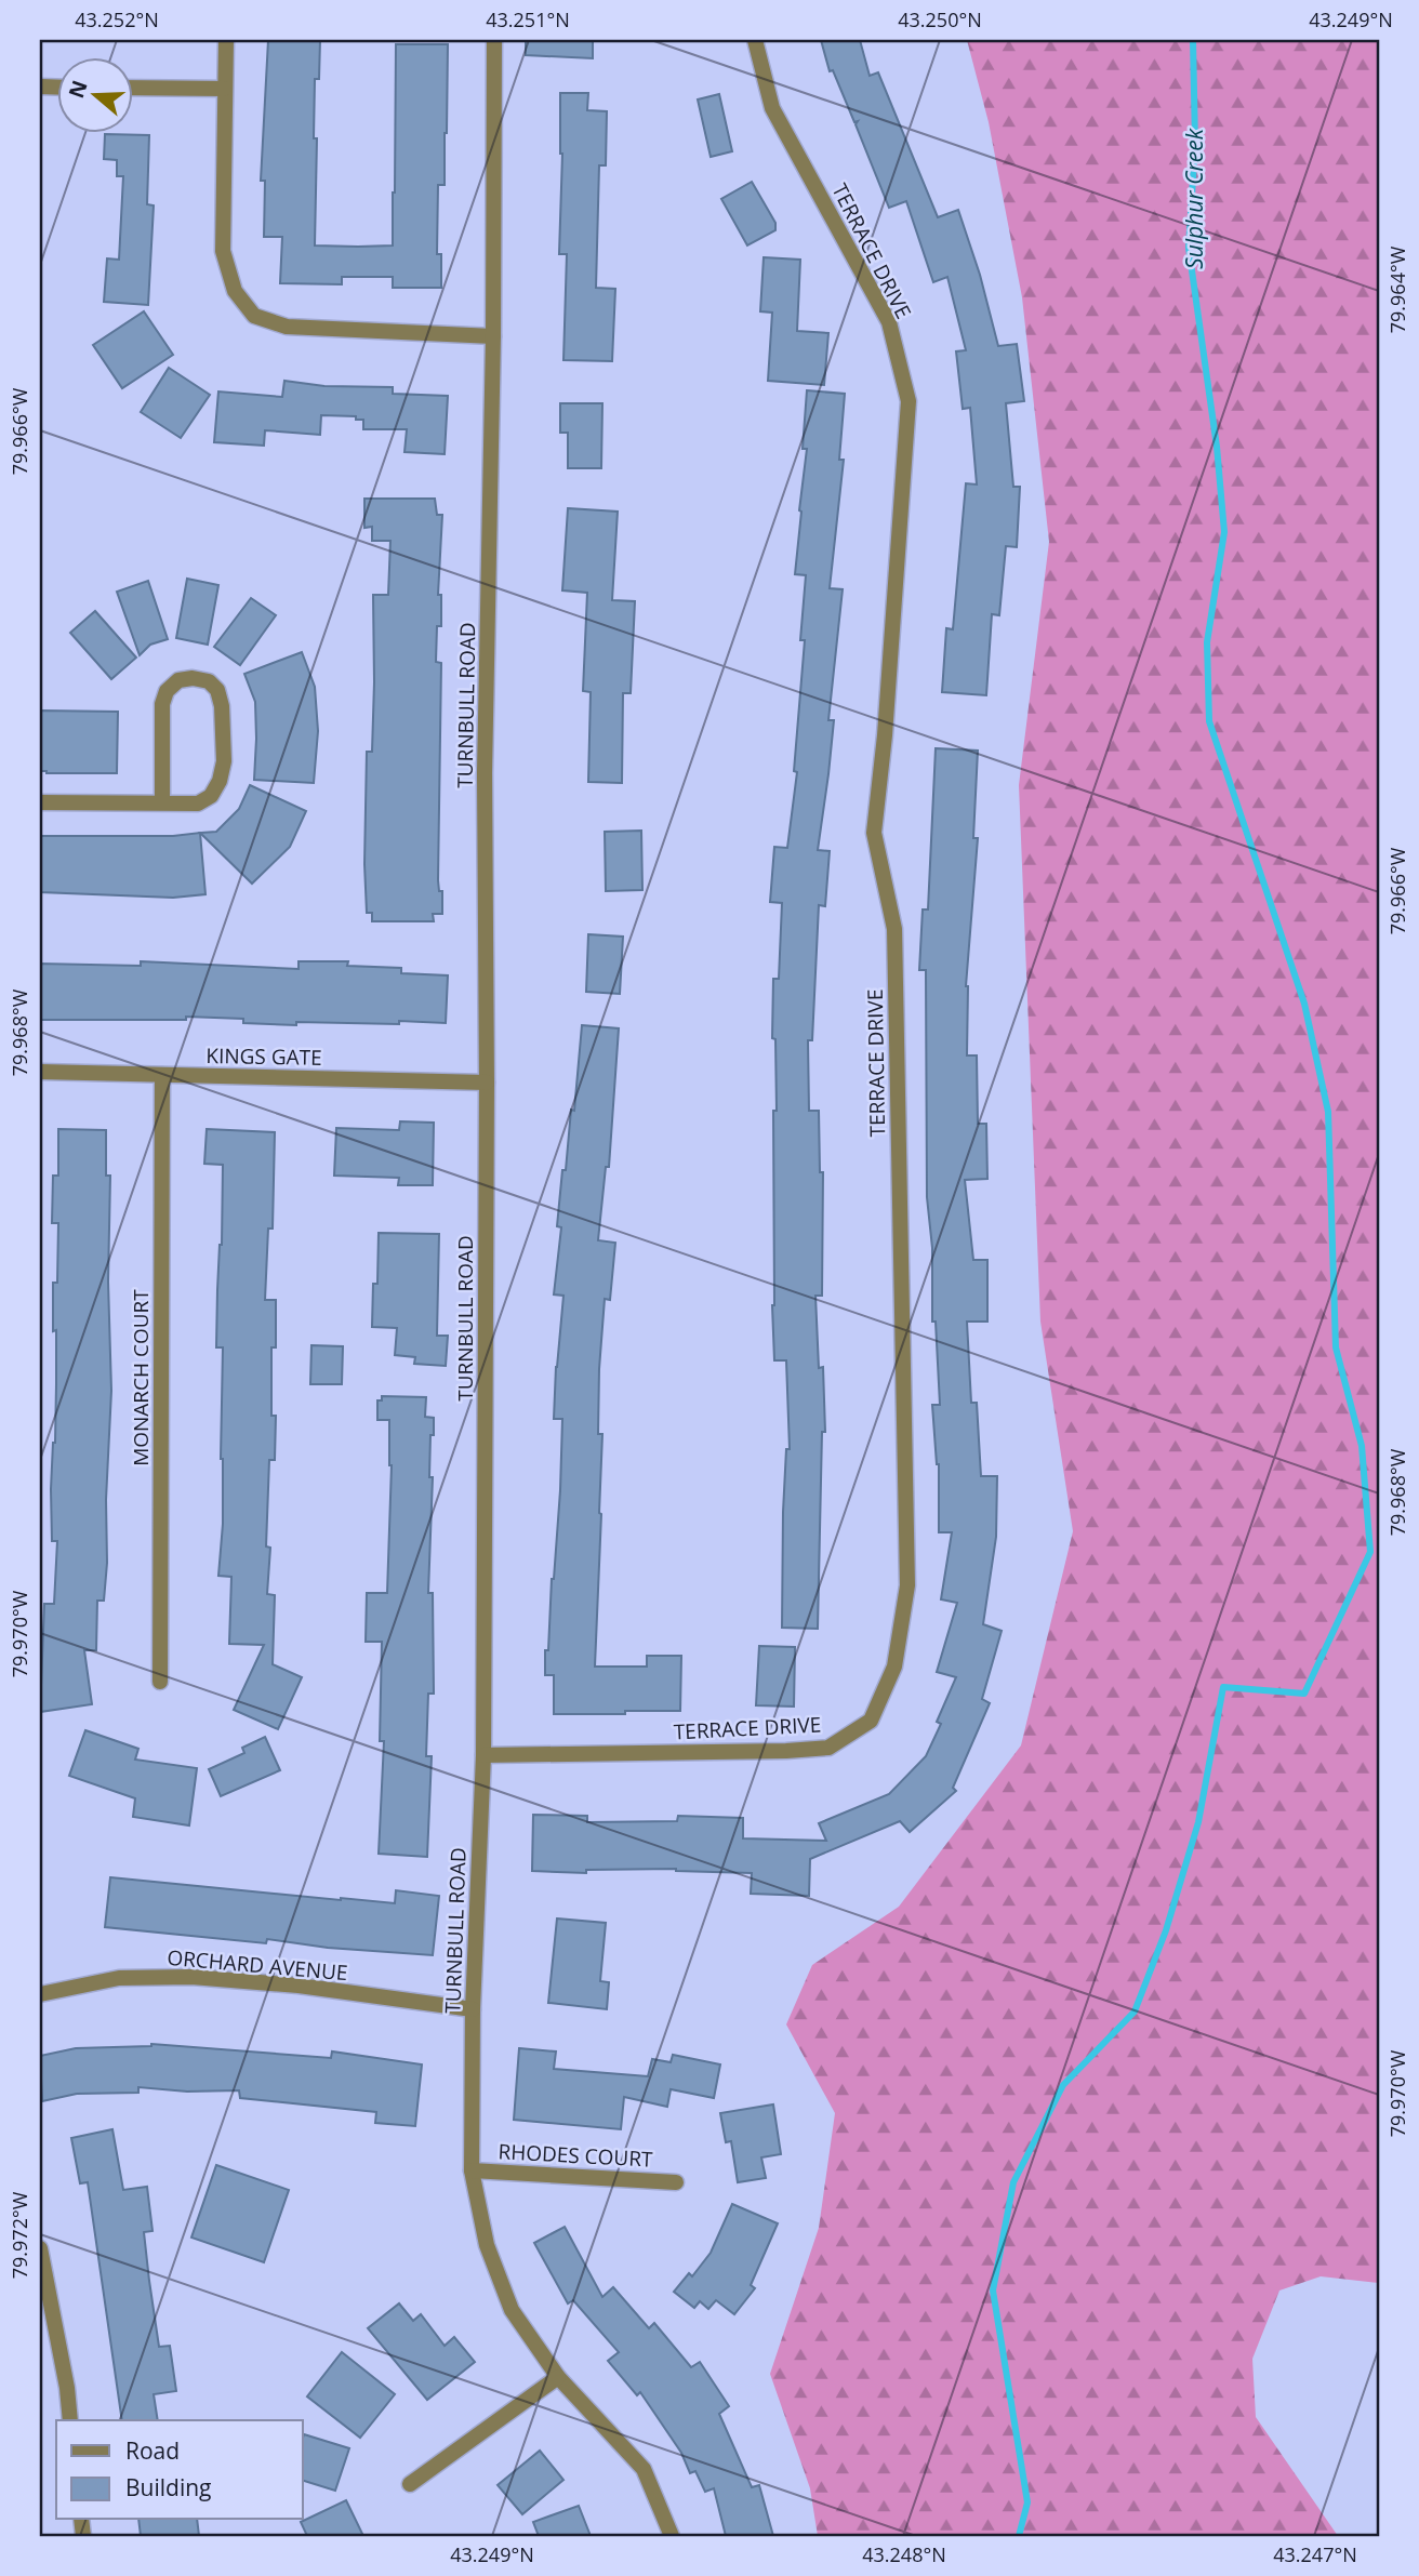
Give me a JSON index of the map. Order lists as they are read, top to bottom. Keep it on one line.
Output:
{"streets":{"street":["TERRACE DRIVE","TURNBULL ROAD","KINGS GATE","MONARCH COURT","ORCHARD AVENUE","RHODES COURT"]},"crossings":[["TERRACE DRIVE","TURNBULL ROAD"],["TURNBULL ROAD","KINGS GATE"],["TURNBULL ROAD","ORCHARD AVENUE"],["TURNBULL ROAD","RHODES COURT"],["KINGS GATE","MONARCH COURT"]],"water":["Sulphur Creek"],"legend":["Road","Building"],"north":"left","coordinates":["43.252°N","43.251°N","43.250°N","43.249°N","79.964°W","79.966°W","79.968°W","79.970°W","79.972°W","43.248°N","43.247°N"]}
